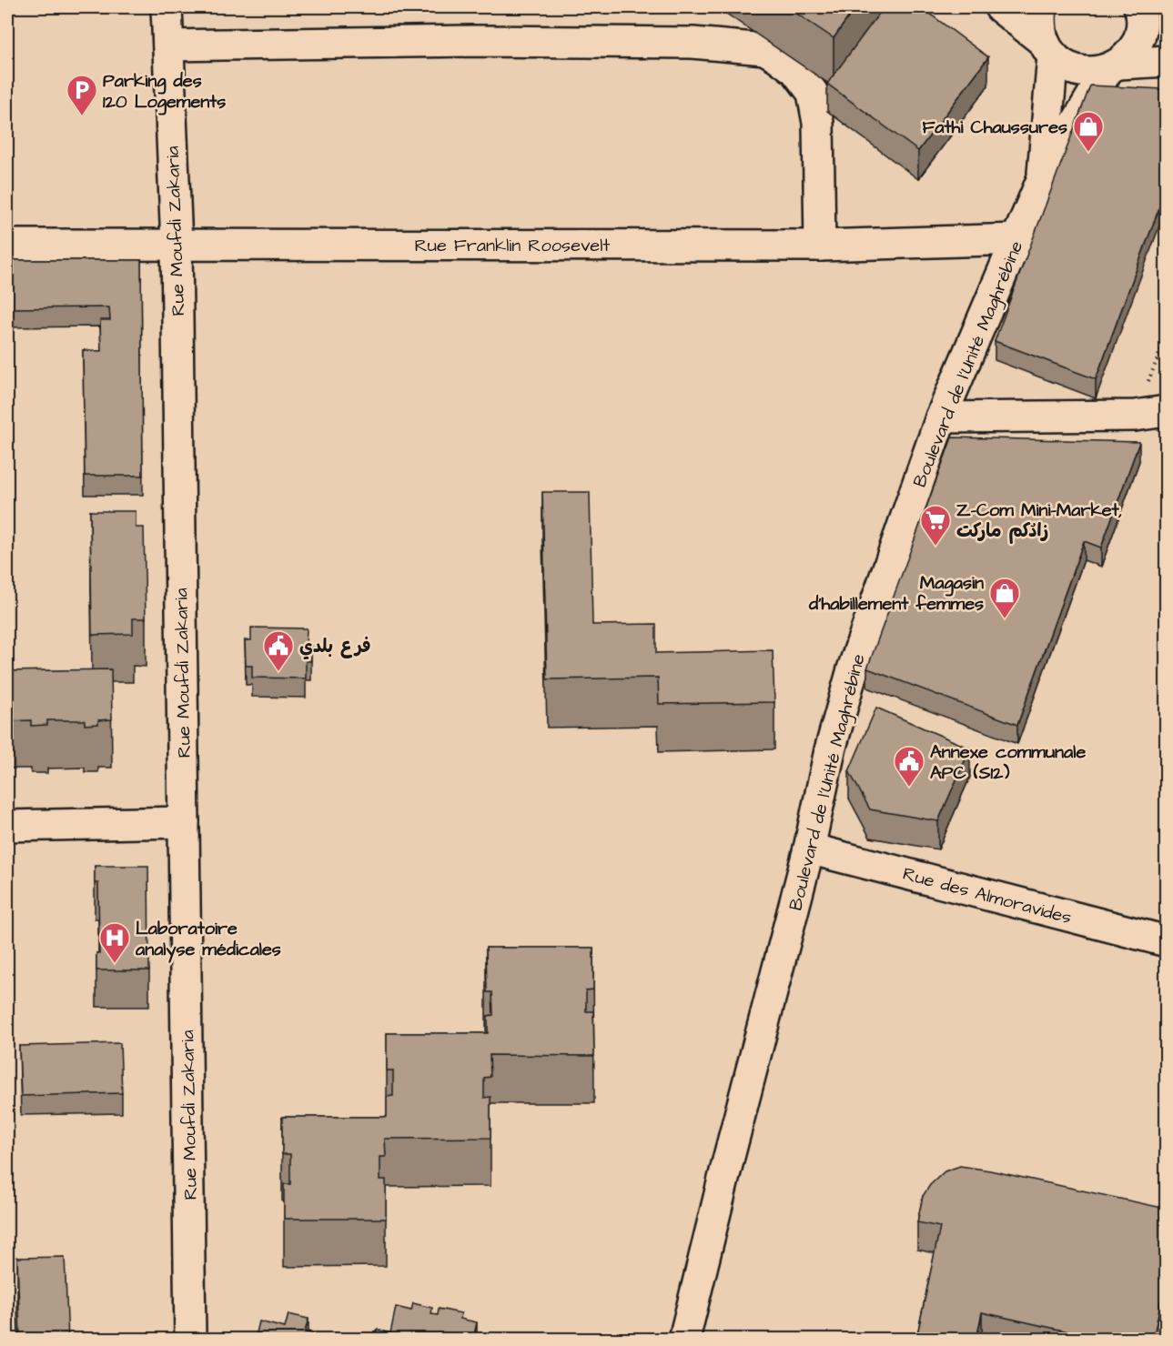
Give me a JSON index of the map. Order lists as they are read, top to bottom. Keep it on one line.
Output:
{"streets":{"street":["Rue Moufdi Zakaria","Rue Franklin Roosevelt","Boulevard de l'Unité Maghrébine","Rue des Almoravides"]},"crossings":[["Rue Moufdi Zakaria","Rue Franklin Roosevelt"],["Rue Franklin Roosevelt","Boulevard de l'Unité Maghrébine"],["Boulevard de l'Unité Maghrébine","Rue des Almoravides"]],"places":{"parking":["Parking des 120 Logements"],"shop":["Fathi Chaussures","Magasin d'habillement femmes"],"supermarket":["Z-Com Mini-Market, زادُكم ماركت"],"public building":["فرع بلدي","Annexe communale APC (S12)"],"hospital":["Laboratoire analyse médicales"]}}
